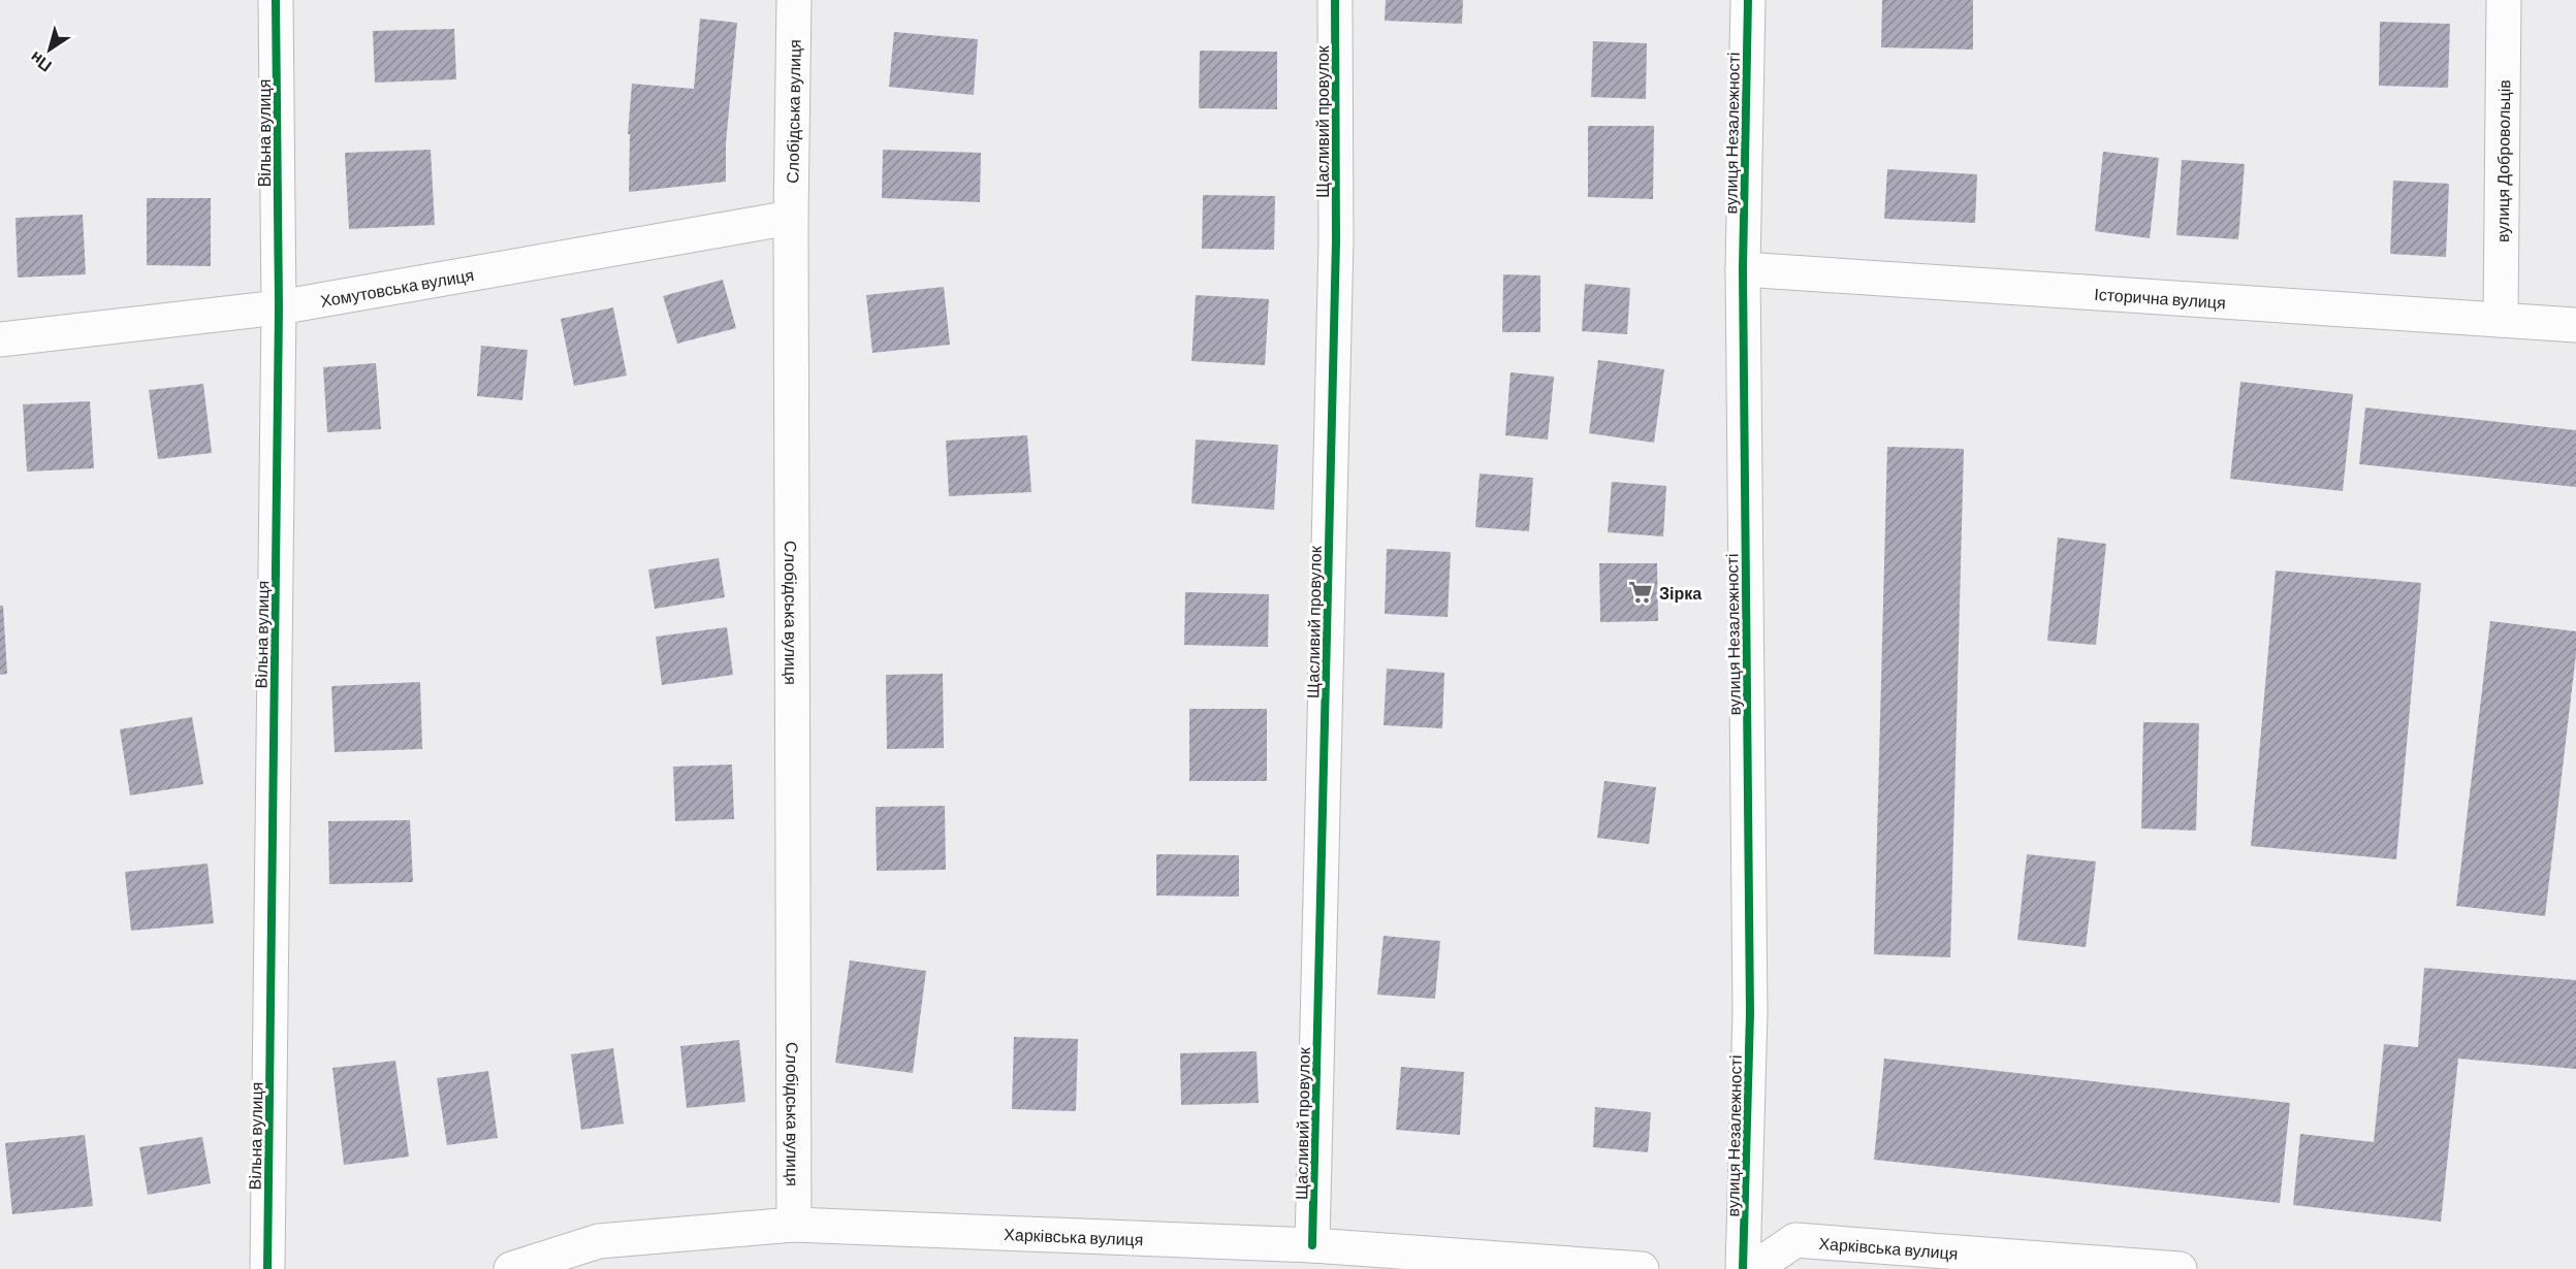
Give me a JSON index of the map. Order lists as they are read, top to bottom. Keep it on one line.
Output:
{"streets":{"street":["Слобідська вулиця","Щасливий провулок","Вільна вулиця","вулиця Незалежності","вулиця Добровольців","Хомутовська вулиця","Історична вулиця","Харківська вулиця"]},"crossings":[["Слобідська вулиця","Хомутовська вулиця"],["Слобідська вулиця","Харківська вулиця"],["Щасливий провулок","Харківська вулиця"],["Вільна вулиця","Хомутовська вулиця"],["вулиця Незалежності","Історична вулиця"],["вулиця Добровольців","Історична вулиця"]],"places":{"supermarket":["Зірка"]},"north":"bottom left"}
